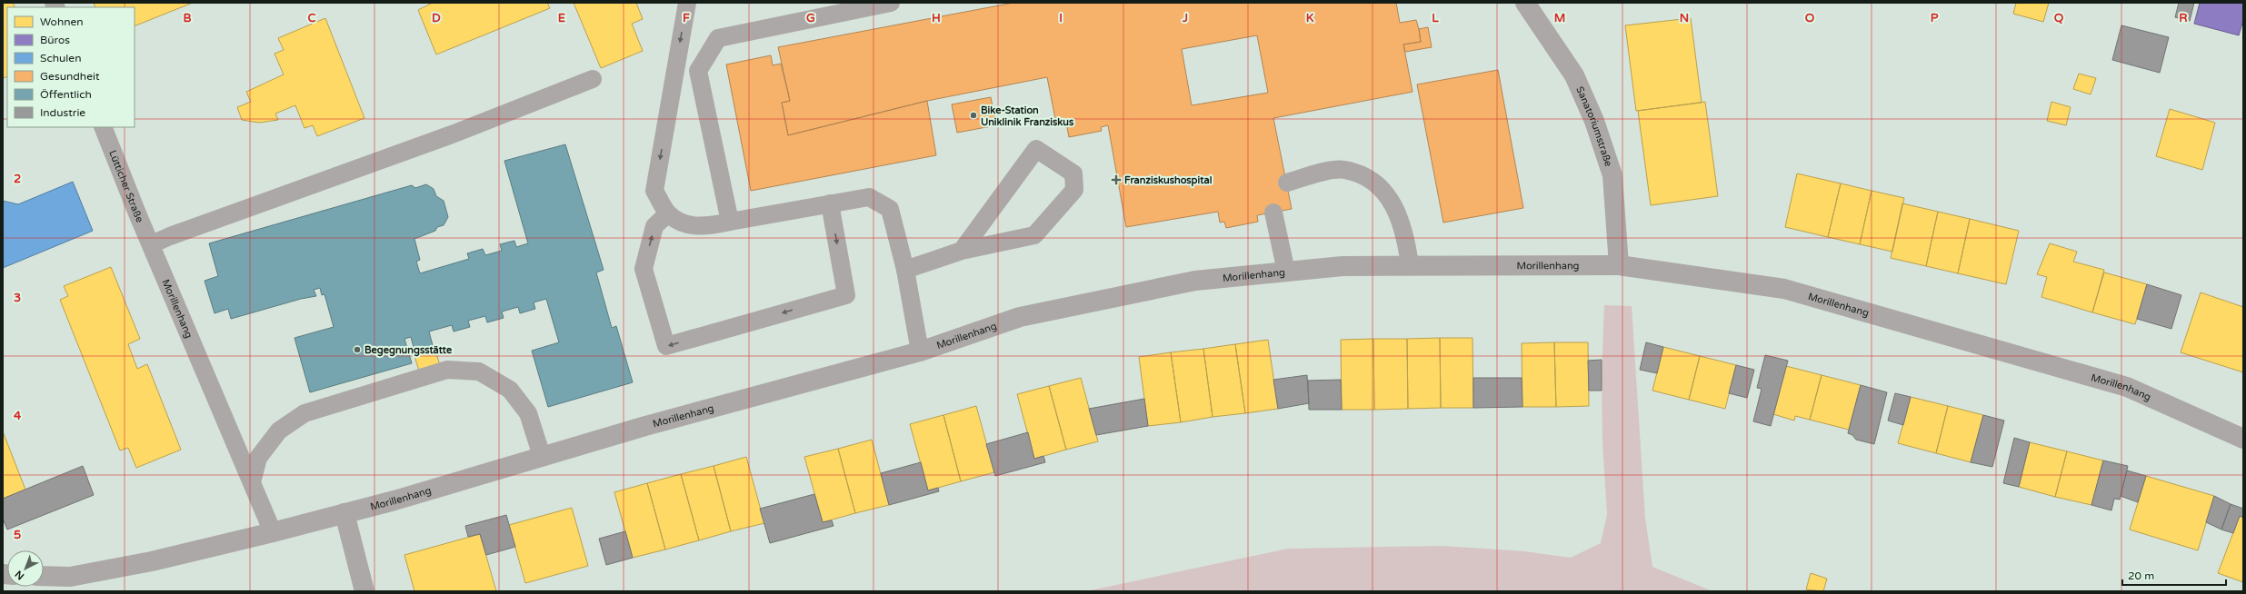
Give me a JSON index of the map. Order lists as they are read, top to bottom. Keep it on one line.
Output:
{"streets":{"street":["Sanatoriumstraße","Morillenhang"],"lane":["Lütticher Straße"]},"crossings":[["Sanatoriumstraße","Morillenhang"],["Lütticher Straße","Morillenhang"]],"places":{"other":["Bike-Station Uniklinik Franziskus","Begegnungsstätte"],"health":["Franziskushospital"]},"legend":["Wohnen","Büros","Schulen","Gesundheit","Öffentlich","Industrie"],"scale_bar":"20 m","north":"bottom left","grid":{"columns":["B","C","D","E","F","G","H","I","J","K","L","M","N","O","P","Q","R"],"rows":["2","3","4","5"]}}
